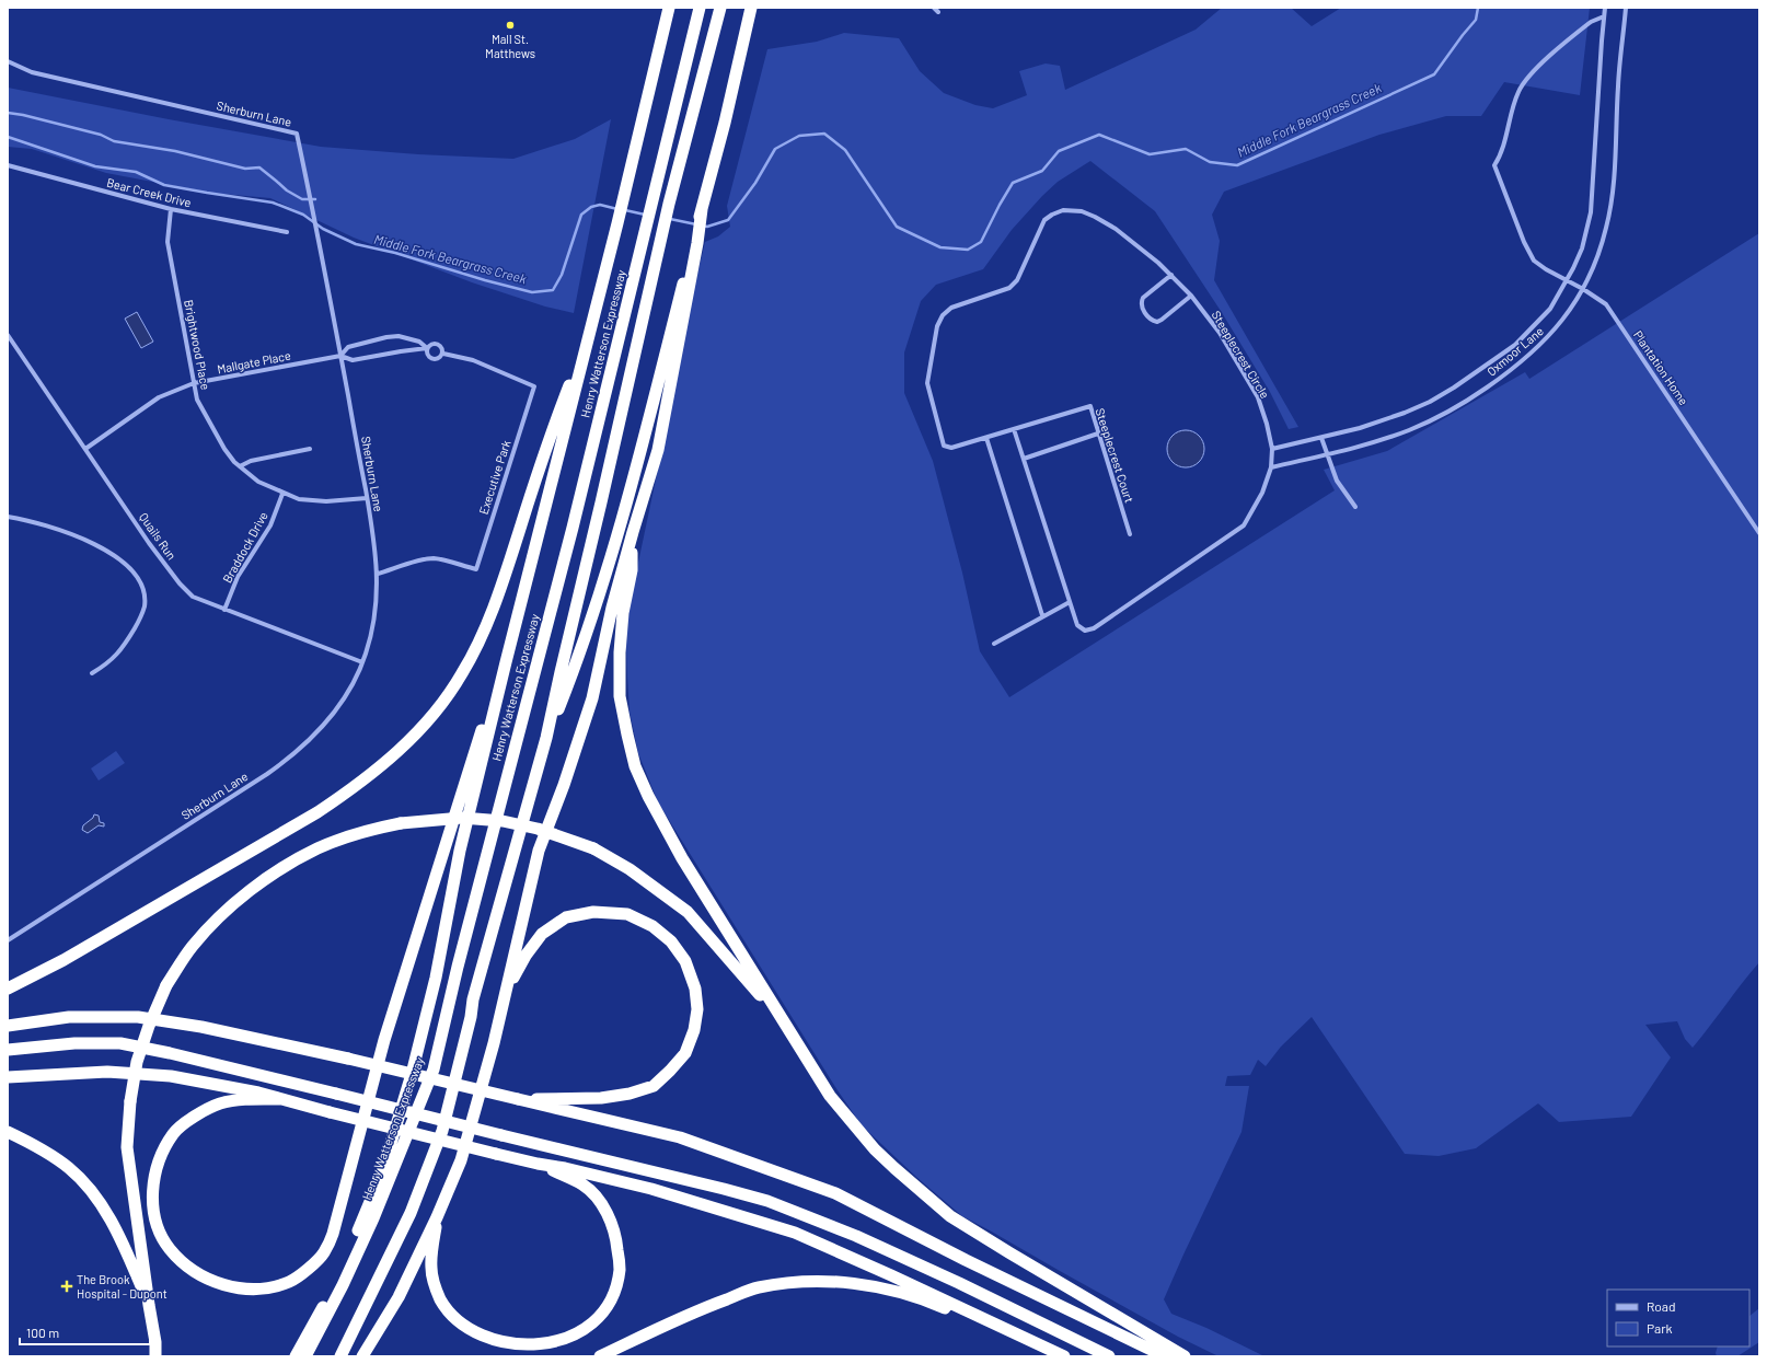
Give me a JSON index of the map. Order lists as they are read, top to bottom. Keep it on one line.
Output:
{"streets":{"highway":["Henry Watterson Expressway"],"street":["Sherburn Lane","Bear Creek Drive","Brightwood Place","Oxmoor Lane","Steeplecrest Circle","Mallgate Place","Plantation Home","Steeplecrest Court","Executive Park","Quails Run","Braddock Drive"]},"crossings":[["Sherburn Lane","Brightwood Place"],["Sherburn Lane","Mallgate Place"],["Sherburn Lane","Executive Park"],["Sherburn Lane","Quails Run"],["Bear Creek Drive","Brightwood Place"],["Brightwood Place","Mallgate Place"],["Brightwood Place","Braddock Drive"],["Oxmoor Lane","Steeplecrest Circle"],["Oxmoor Lane","Plantation Home"],["Steeplecrest Circle","Steeplecrest Court"],["Mallgate Place","Executive Park"],["Mallgate Place","Quails Run"],["Quails Run","Braddock Drive"]],"water":["Middle Fork Beargrass Creek"],"places":{"other":["Mall St. Matthews"],"health":["The Brook Hospital - Dupont"]},"legend":["Road","Park"],"scale_bar":"100 m"}
